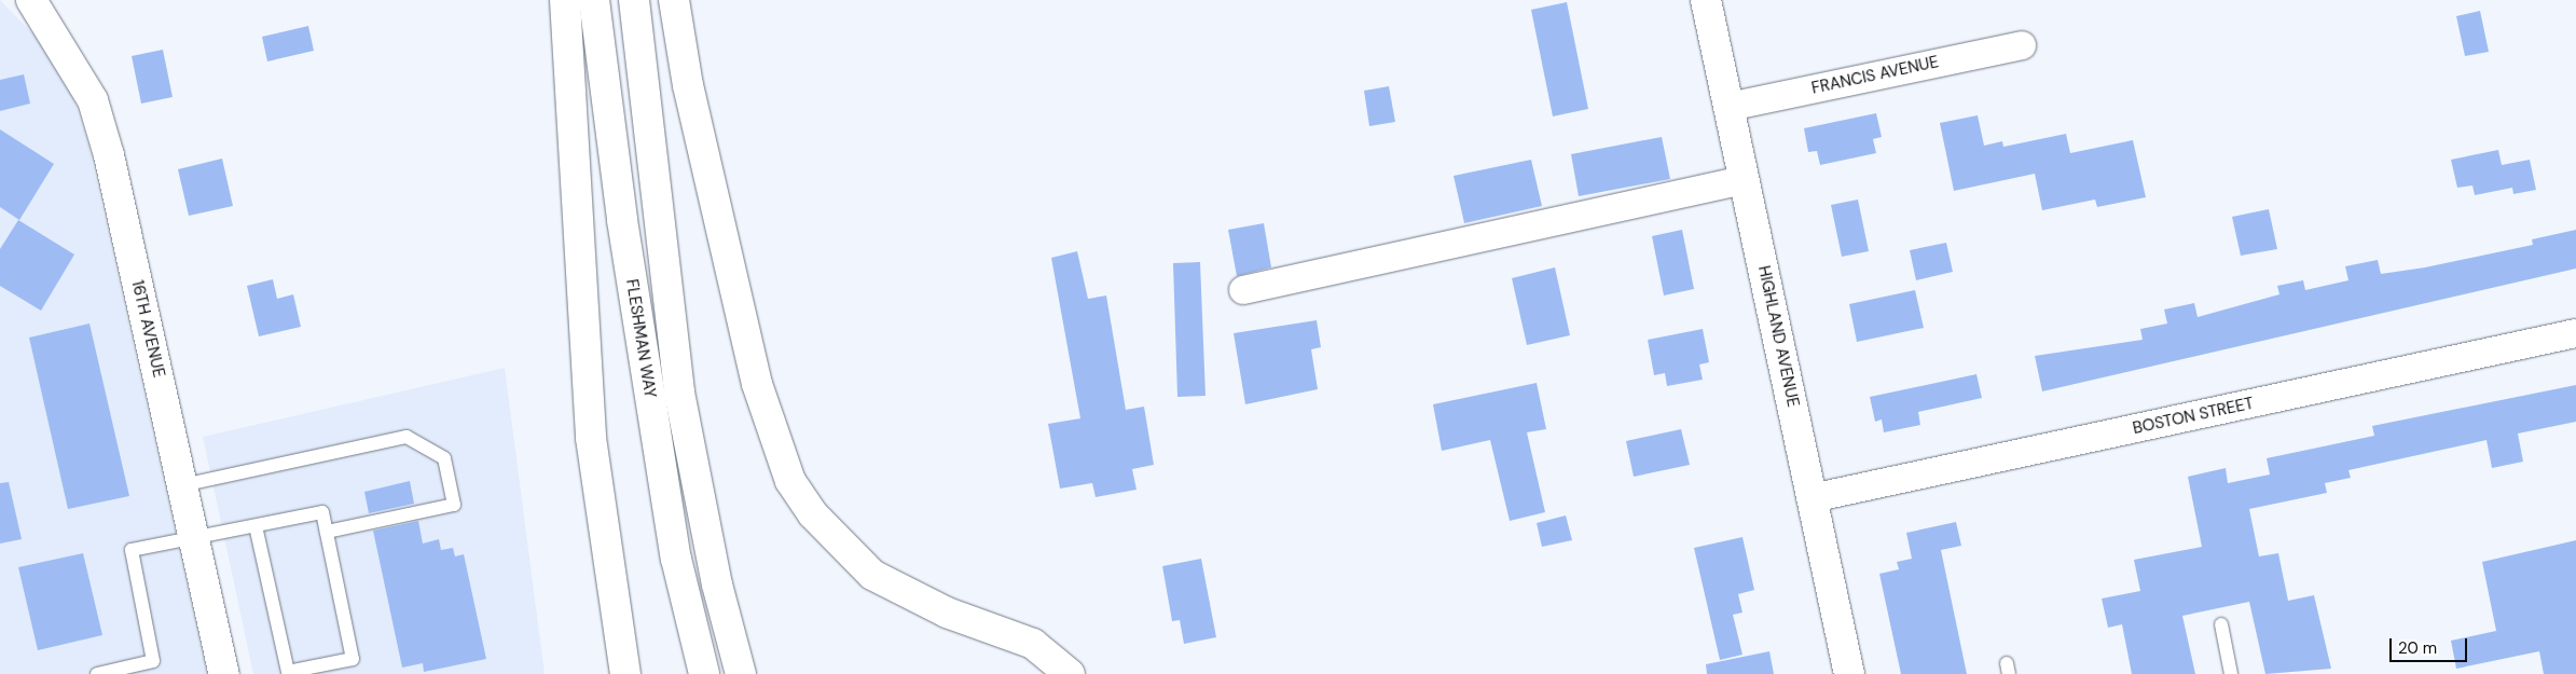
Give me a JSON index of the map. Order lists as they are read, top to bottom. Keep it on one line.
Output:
{"streets":{"main road":["16TH AVENUE","HIGHLAND AVENUE","FLESHMAN WAY"],"street":["FRANCIS AVENUE","BOSTON STREET"]},"crossings":[["FRANCIS AVENUE","HIGHLAND AVENUE"],["HIGHLAND AVENUE","BOSTON STREET"]],"scale_bar":"20 m"}
